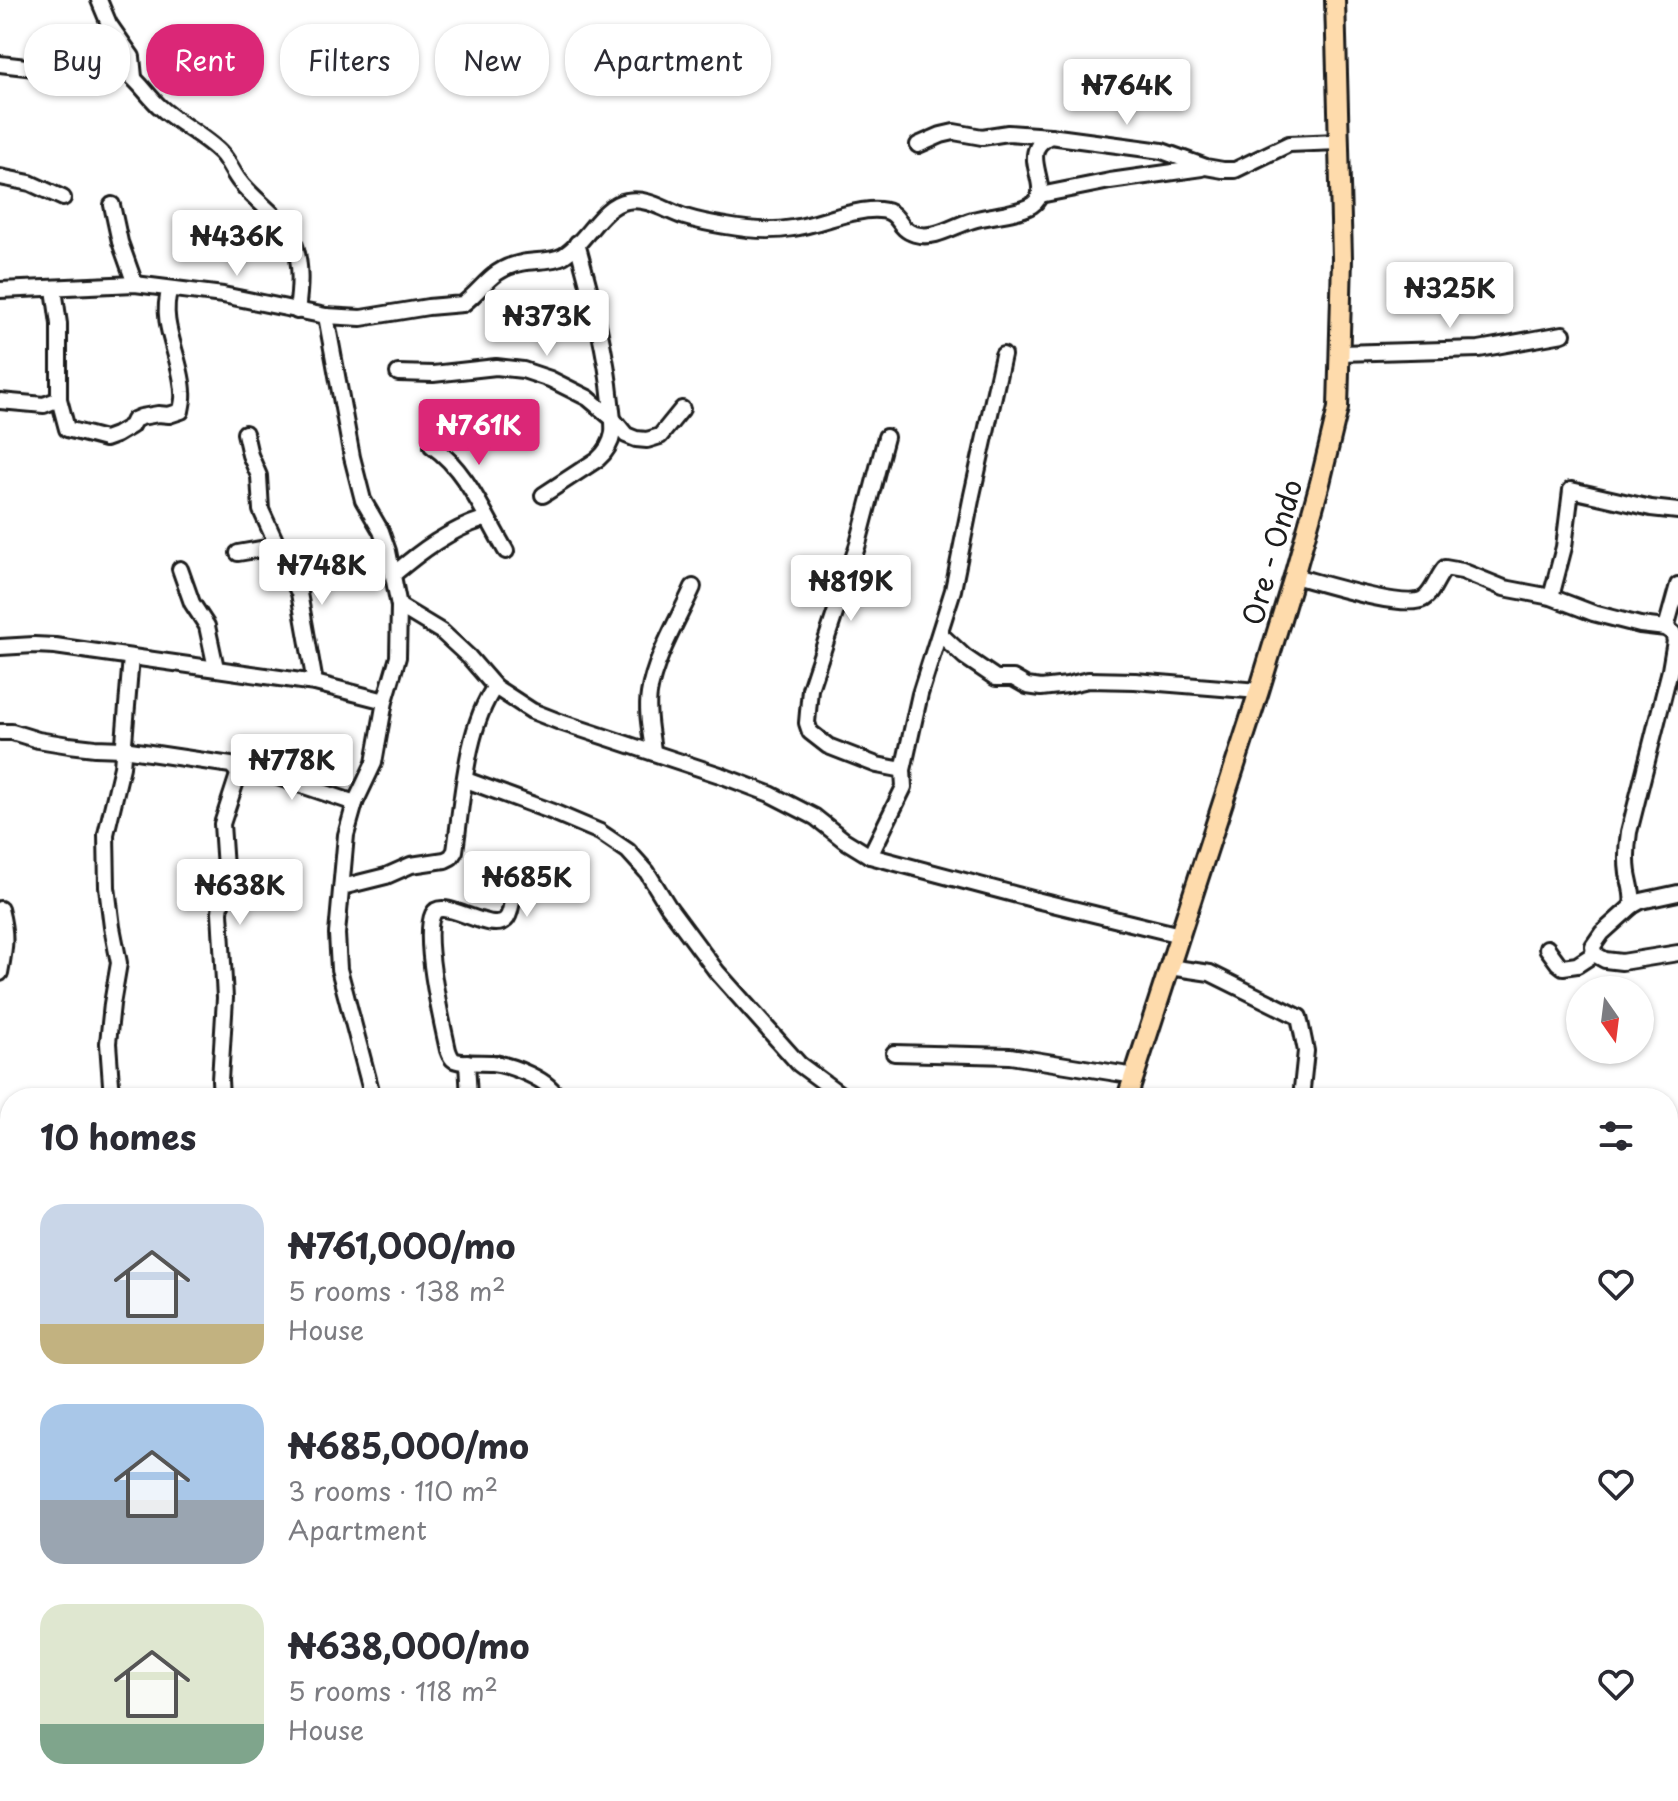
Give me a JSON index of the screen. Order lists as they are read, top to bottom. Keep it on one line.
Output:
{"streets":{"main road":["Ore - Ondo"]},"north":"bottom","page":{"chip":["Buy","Rent","Filters","New","Apartment"],"price":["₦764K","₦436K","₦325K","₦373K","₦761K","₦748K","₦819K","₦778K","₦685K","₦638K"],"heading":"10 homes","list":[{"name":"₦761,000/mo","note":"5 rooms · 138 m² · House"},{"name":"₦685,000/mo","note":"3 rooms · 110 m² · Apartment"},{"name":"₦638,000/mo","note":"5 rooms · 118 m² · House"}]}}
